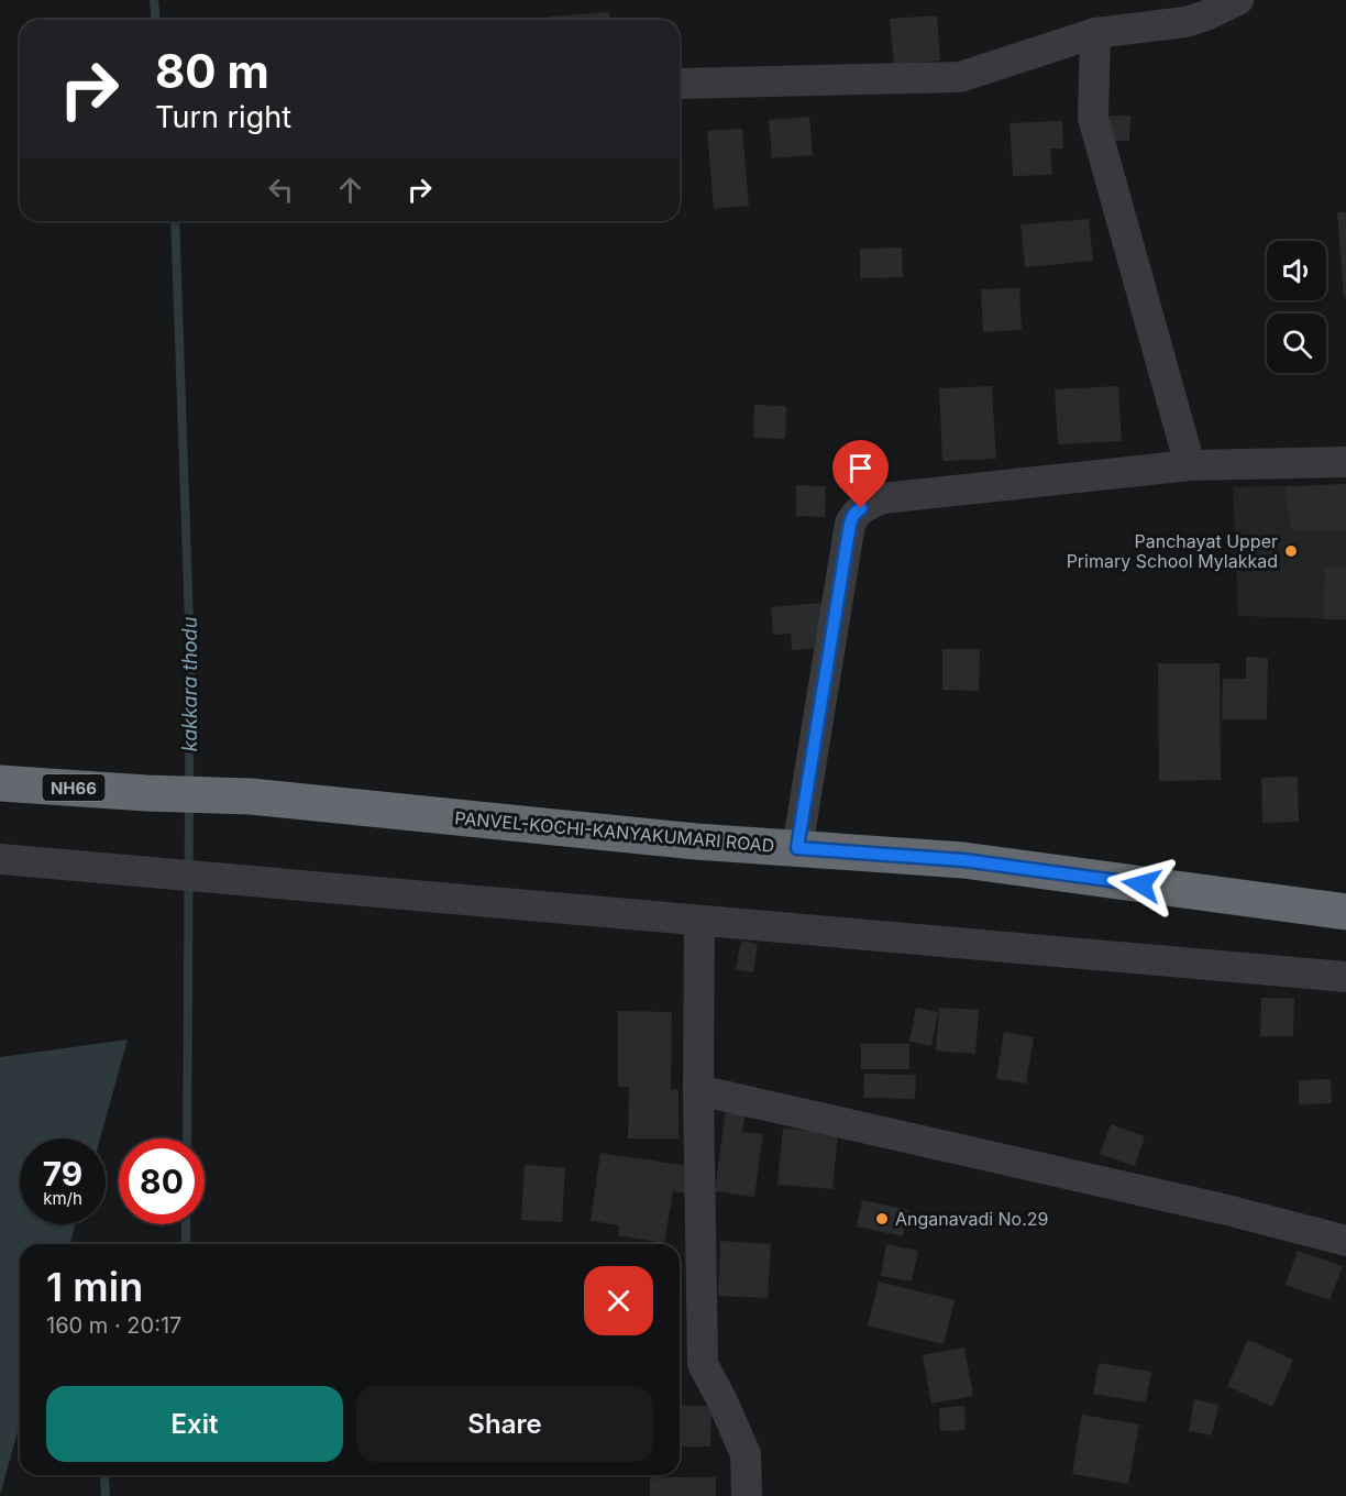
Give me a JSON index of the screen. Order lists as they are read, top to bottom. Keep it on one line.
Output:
{"streets":{"highway":["NH66","PANVEL-KOCHI-KANYAKUMARI ROAD"]},"water":["kakkara thodu"],"places":["Panchayat Upper Primary School Mylakkad","Anganavadi No.29"],"page":{"turn":["80 m","Turn right"],"speed":"79 km/h","limit":"80","heading":["1 min","160 m · 20:17"],"buttons":["Exit","Share"]}}
